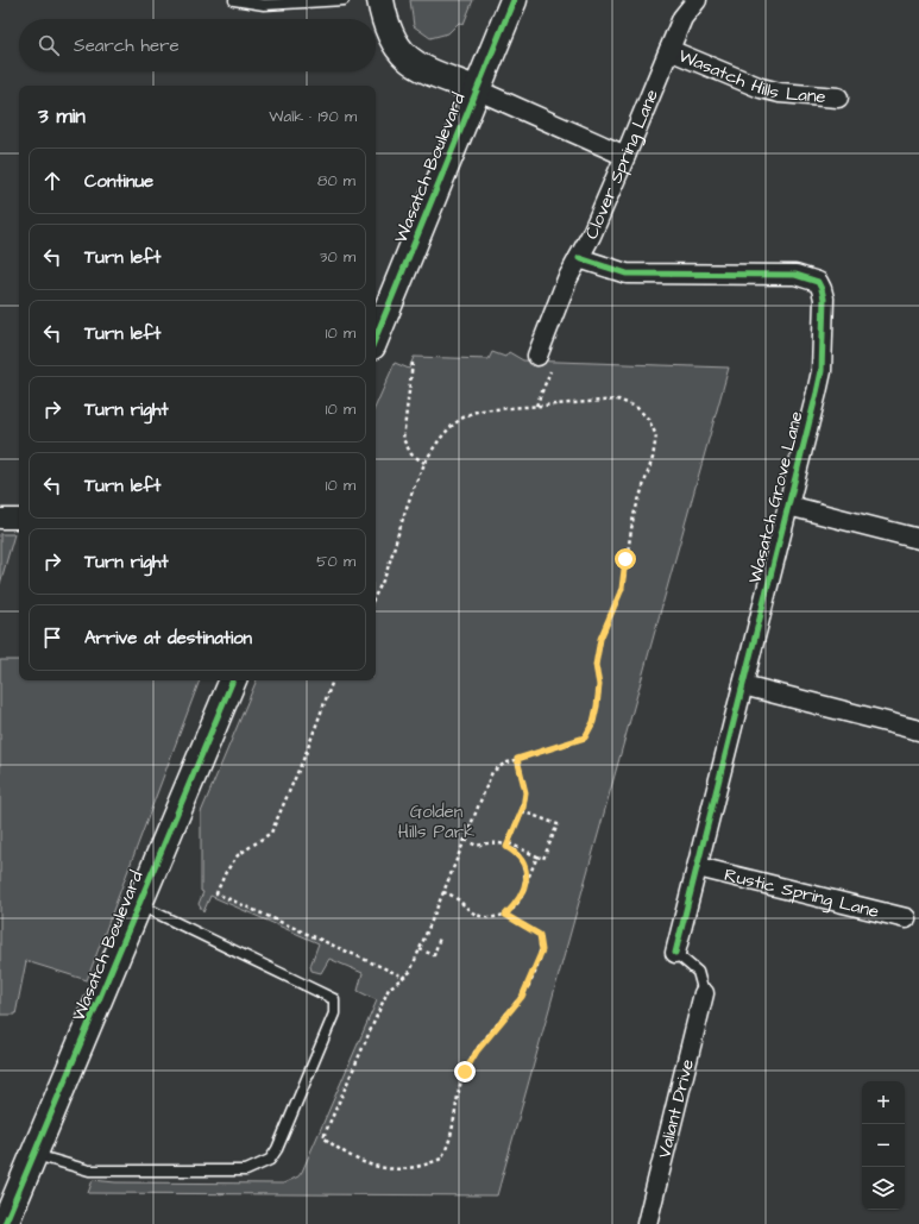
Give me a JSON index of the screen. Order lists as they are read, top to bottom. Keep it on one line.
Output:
{"streets":{"main road":["Wasatch Boulevard"],"street":["Wasatch Hills Lane","Clover Spring Lane","Wasatch Grove Lane","Rustic Spring Lane","Valiant Drive"]},"crossings":[["Wasatch Hills Lane","Clover Spring Lane"],["Clover Spring Lane","Wasatch Grove Lane"],["Wasatch Grove Lane","Rustic Spring Lane"],["Wasatch Grove Lane","Valiant Drive"]],"parks":["Golden Hills Park"],"page":{"search":"Search here","heading":["3 min","Walk · 190 m"],"list":[["Continue","80 m"],["Turn left","30 m"],["Turn left","10 m"],["Turn right","10 m"],["Turn left","10 m"],["Turn right","50 m"],"Arrive at destination"],"map_buttons":["+","−"]}}
